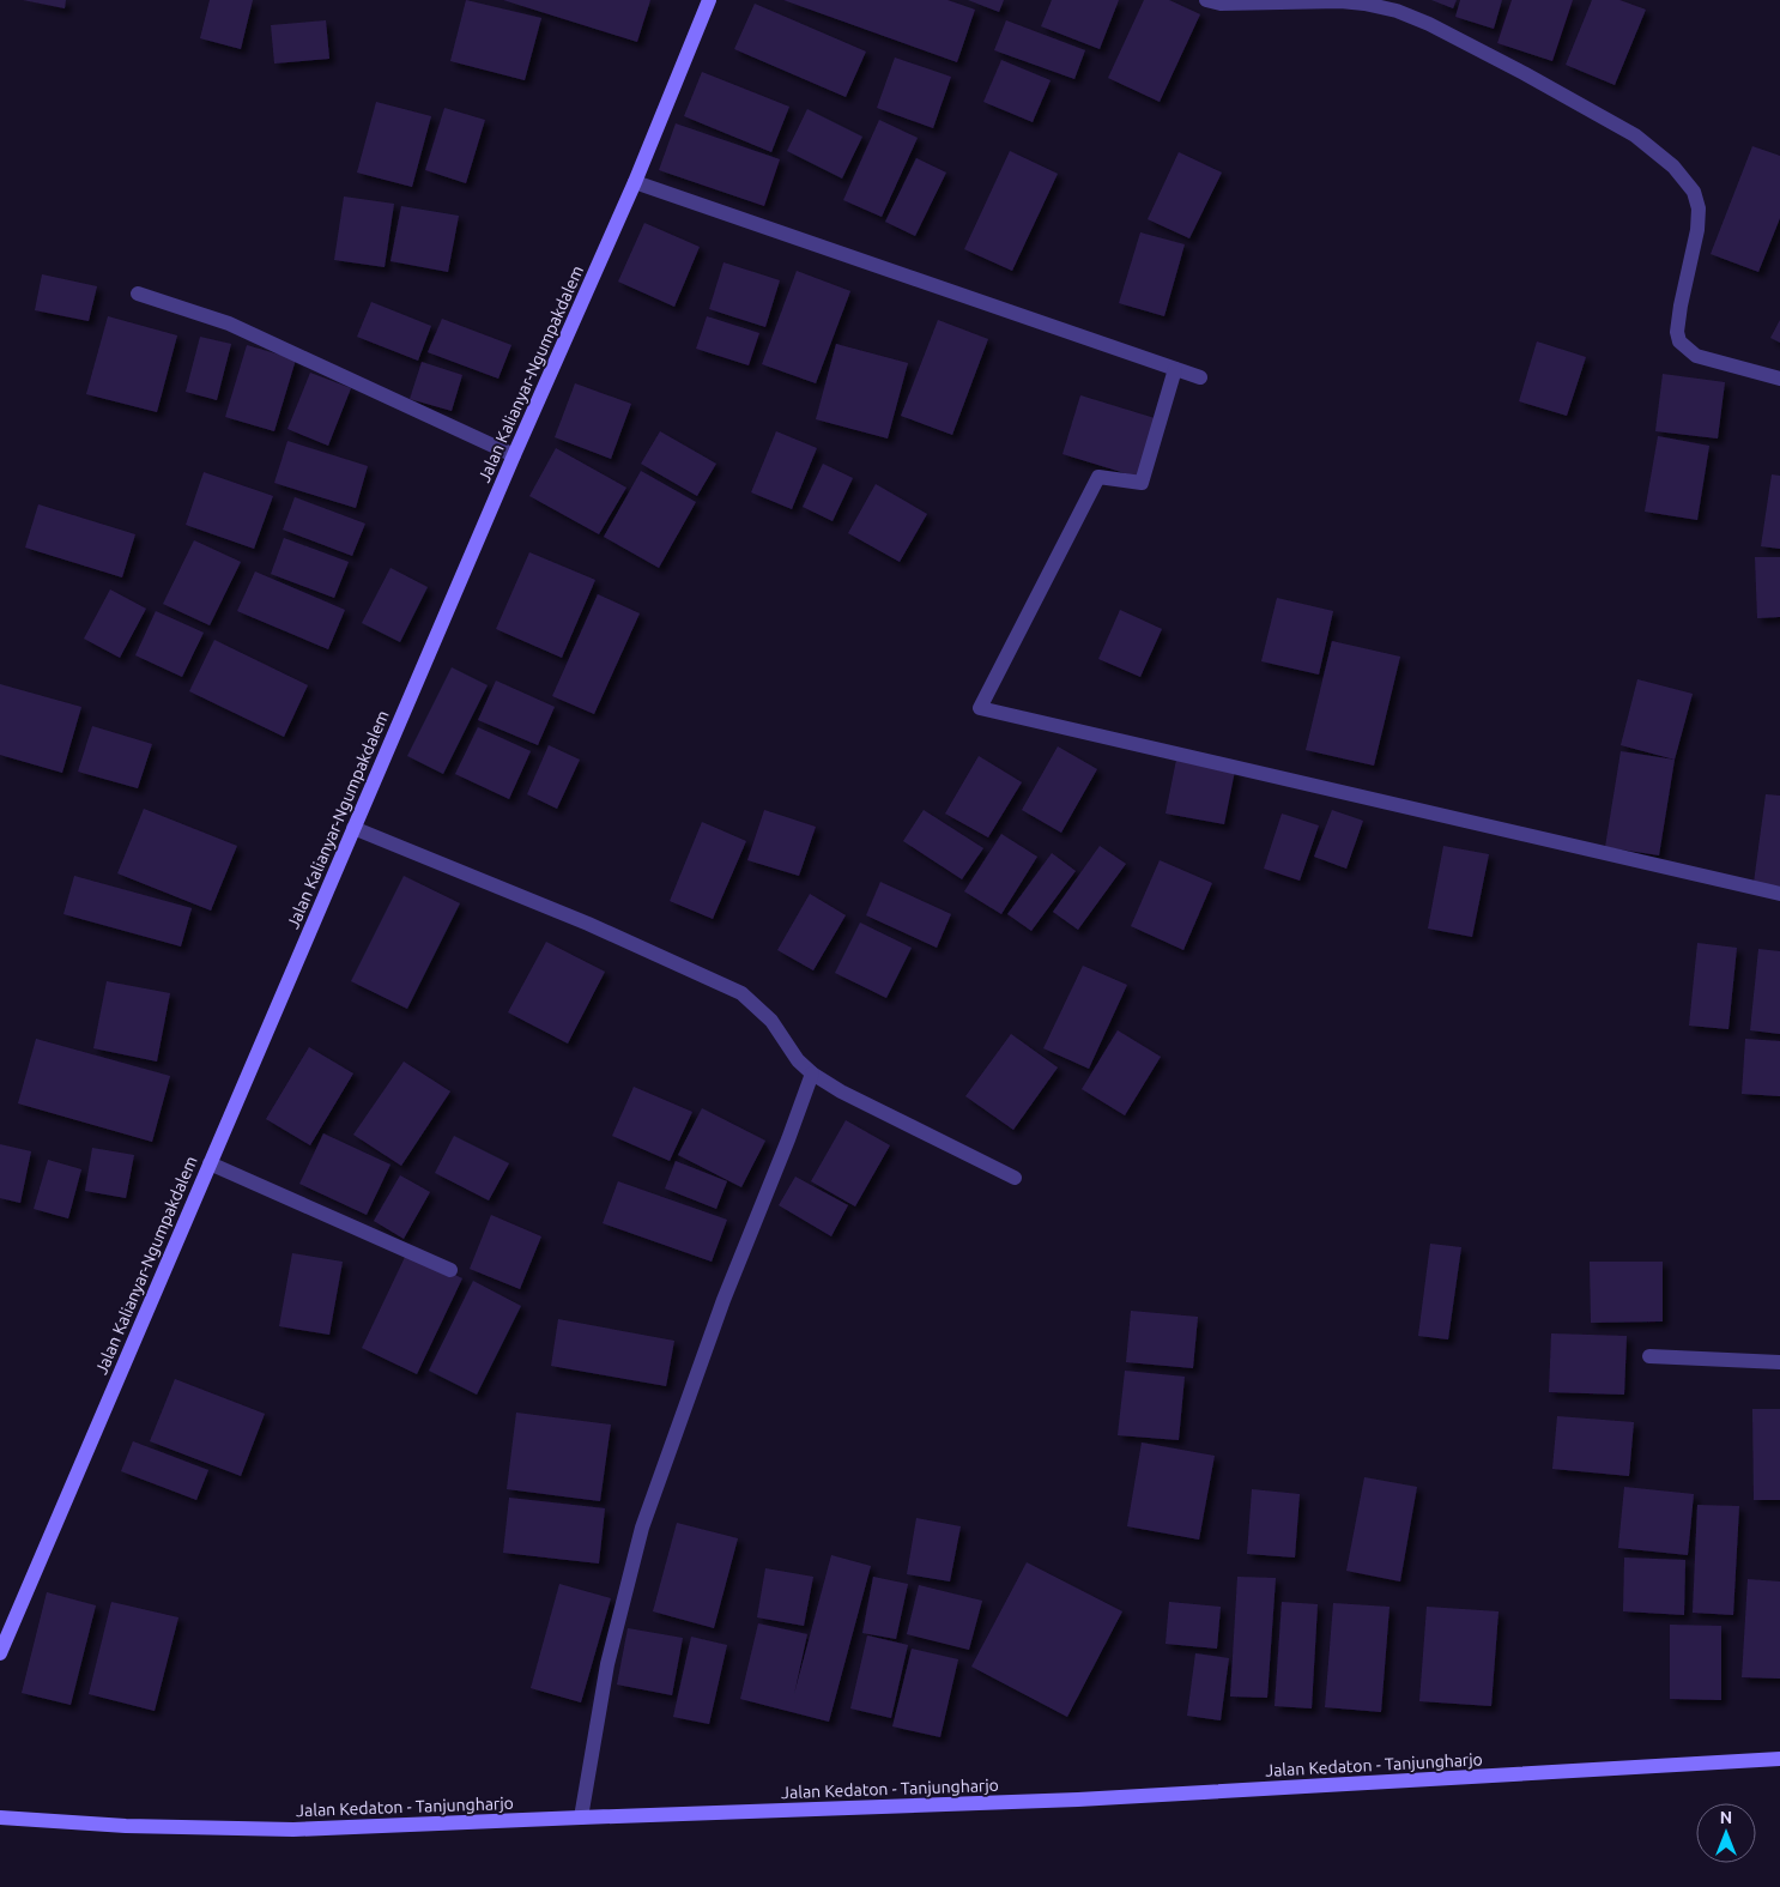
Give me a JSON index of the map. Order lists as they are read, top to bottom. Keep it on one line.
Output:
{"streets":{"street":["Jalan Kalianyar-Ngumpakdalem","Jalan Kedaton - Tanjungharjo"]},"north":"top"}
